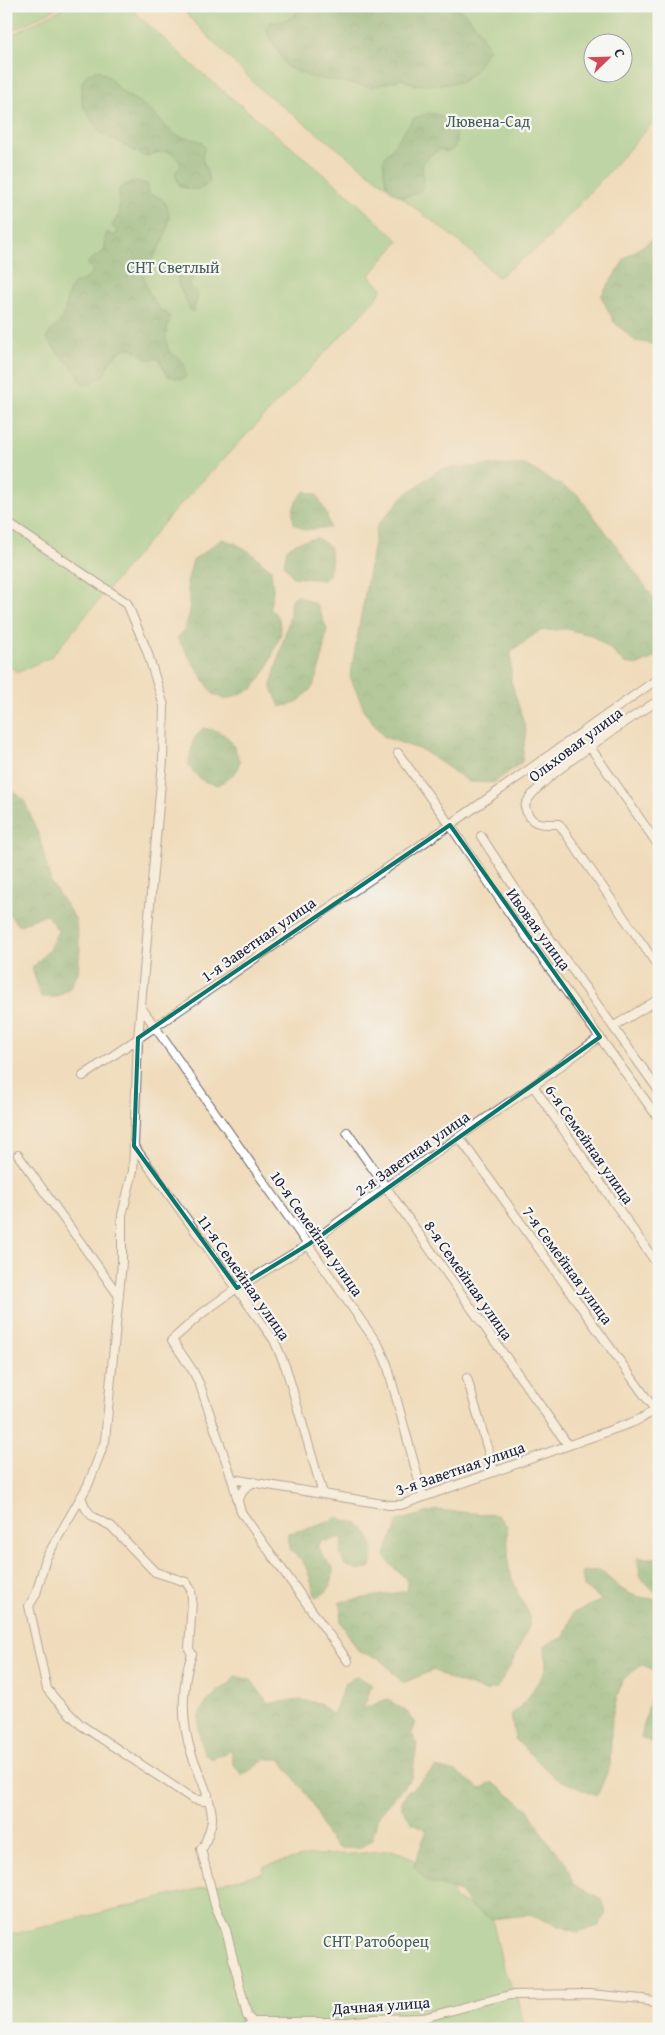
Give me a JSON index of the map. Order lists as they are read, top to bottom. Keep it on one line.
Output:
{"streets":{"street":["Ольховая улица","Ивовая улица","1-я Заветная улица","6-я Семейная улица","2-я Заветная улица","10-я Семейная улица","7-я Семейная улица","11-я Семейная улица","8-я Семейная улица","3-я Заветная улица","Дачная улица"]},"crossings":[["Ивовая улица","1-я Заветная улица"],["Ивовая улица","2-я Заветная улица"],["1-я Заветная улица","10-я Семейная улица"],["6-я Семейная улица","2-я Заветная улица"],["2-я Заветная улица","10-я Семейная улица"],["2-я Заветная улица","7-я Семейная улица"],["2-я Заветная улица","11-я Семейная улица"],["2-я Заветная улица","8-я Семейная улица"],["2-я Заветная улица","3-я Заветная улица"],["10-я Семейная улица","3-я Заветная улица"],["7-я Семейная улица","3-я Заветная улица"],["11-я Семейная улица","3-я Заветная улица"],["8-я Семейная улица","3-я Заветная улица"]],"parks":["Лювена-Сад","СНТ Светлый","СНТ Ратоборец"],"north":"top right"}
